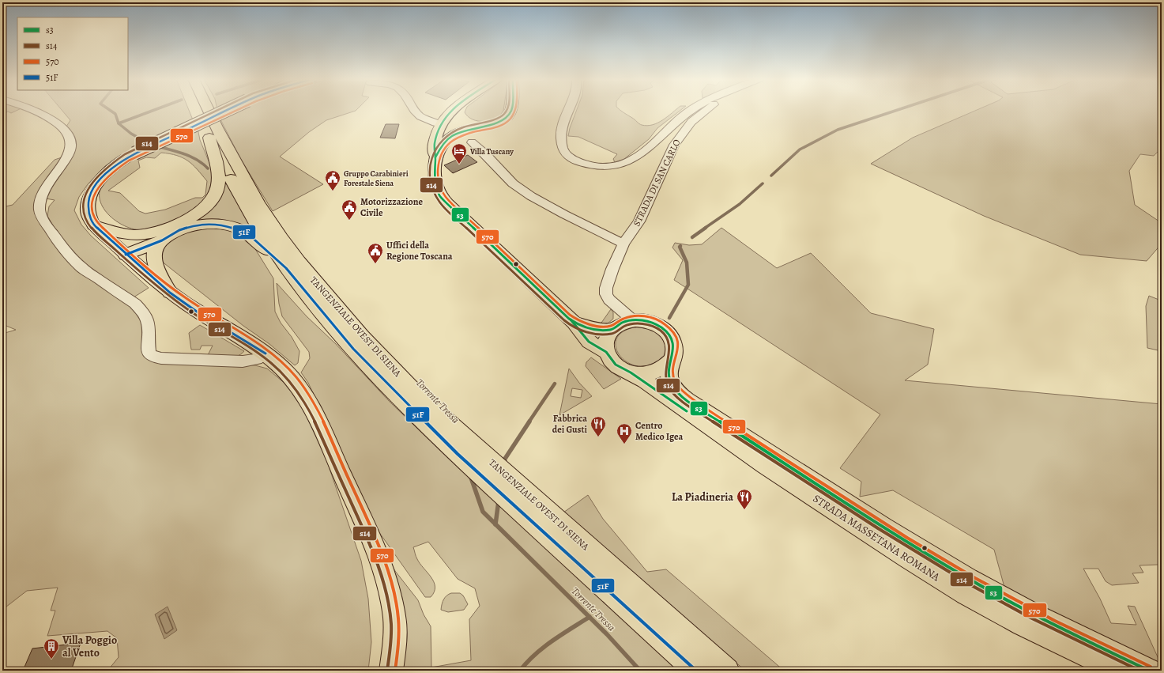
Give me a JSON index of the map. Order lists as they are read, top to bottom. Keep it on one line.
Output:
{"streets":{"highway":["TANGENZIALE OVEST DI SIENA"],"main road":["STRADA MASSETANA ROMANA"],"street":["STRADA DI SAN CARLO"]},"crossings":[["STRADA DI SAN CARLO","STRADA MASSETANA ROMANA"]],"water":["Torrente Tressa"],"places":{"hotel":["Villa Tuscany"],"public building":["Gruppo Carabinieri Forestale Siena","Motorizzazione Civile","Uffici della Regione Toscana"],"restaurant":["Fabbrica dei Gusti","La Piadineria"],"hospital":["Centro Medico Igea"],"building":["Villa Poggio al Vento"]},"lines":["transit line s3","transit line s14","transit line 570","transit line 51F"],"legend":["s3","s14","570","51F"]}
